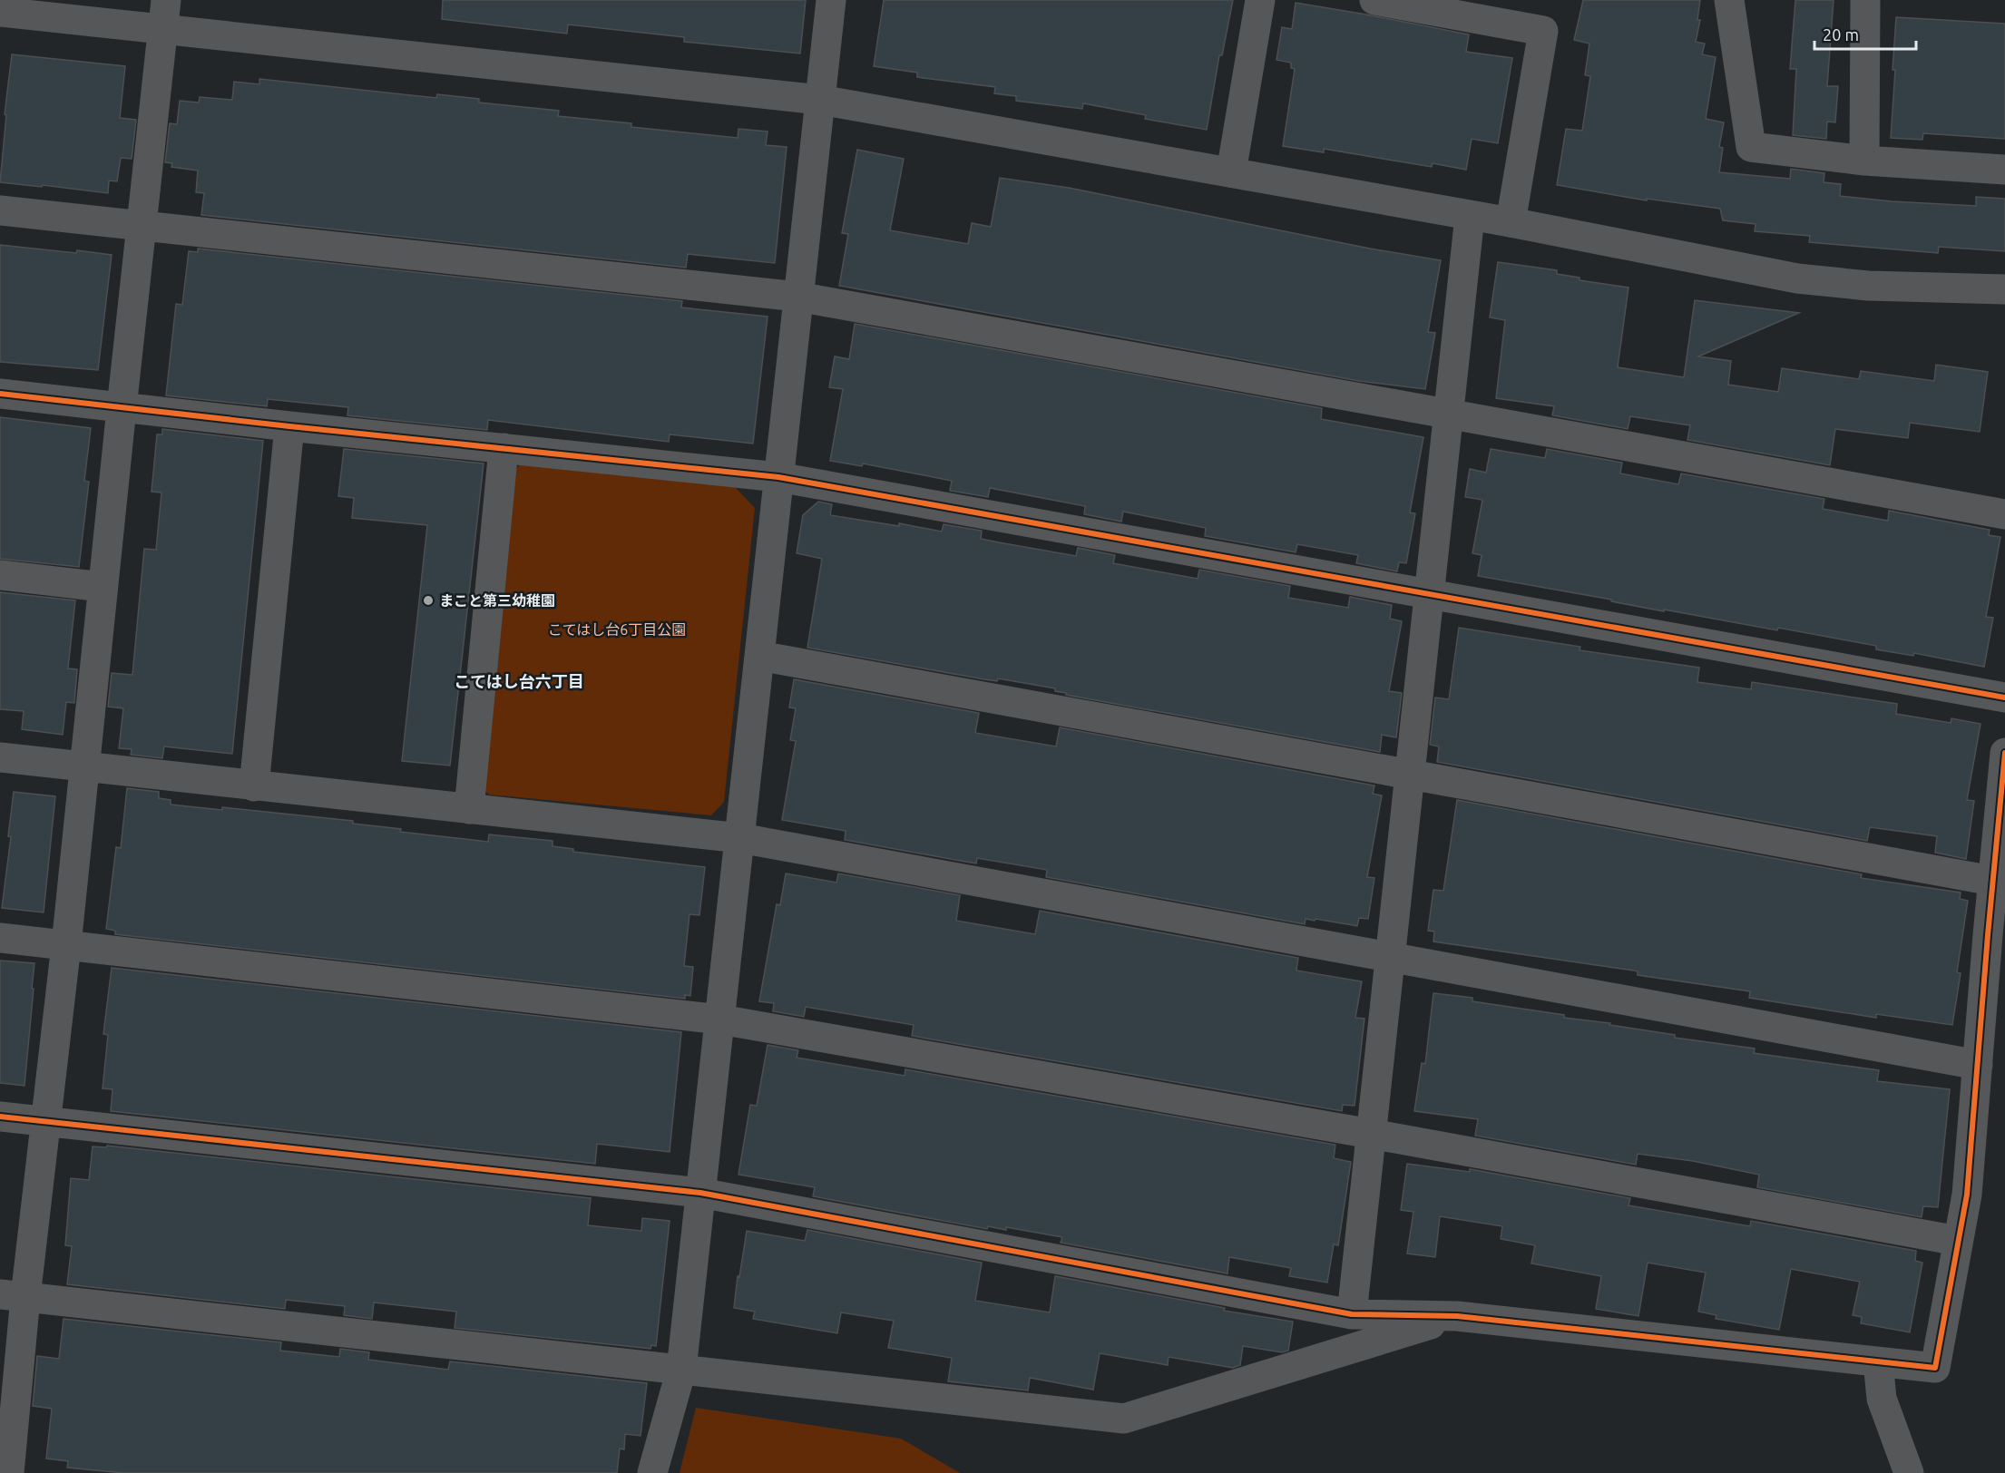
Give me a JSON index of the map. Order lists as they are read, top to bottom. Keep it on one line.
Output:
{"districts":["こてはし台六丁目"],"parks":["こてはし台6丁目公園"],"places":["まこと第三幼稚園"],"scale_bar":"20 m"}
